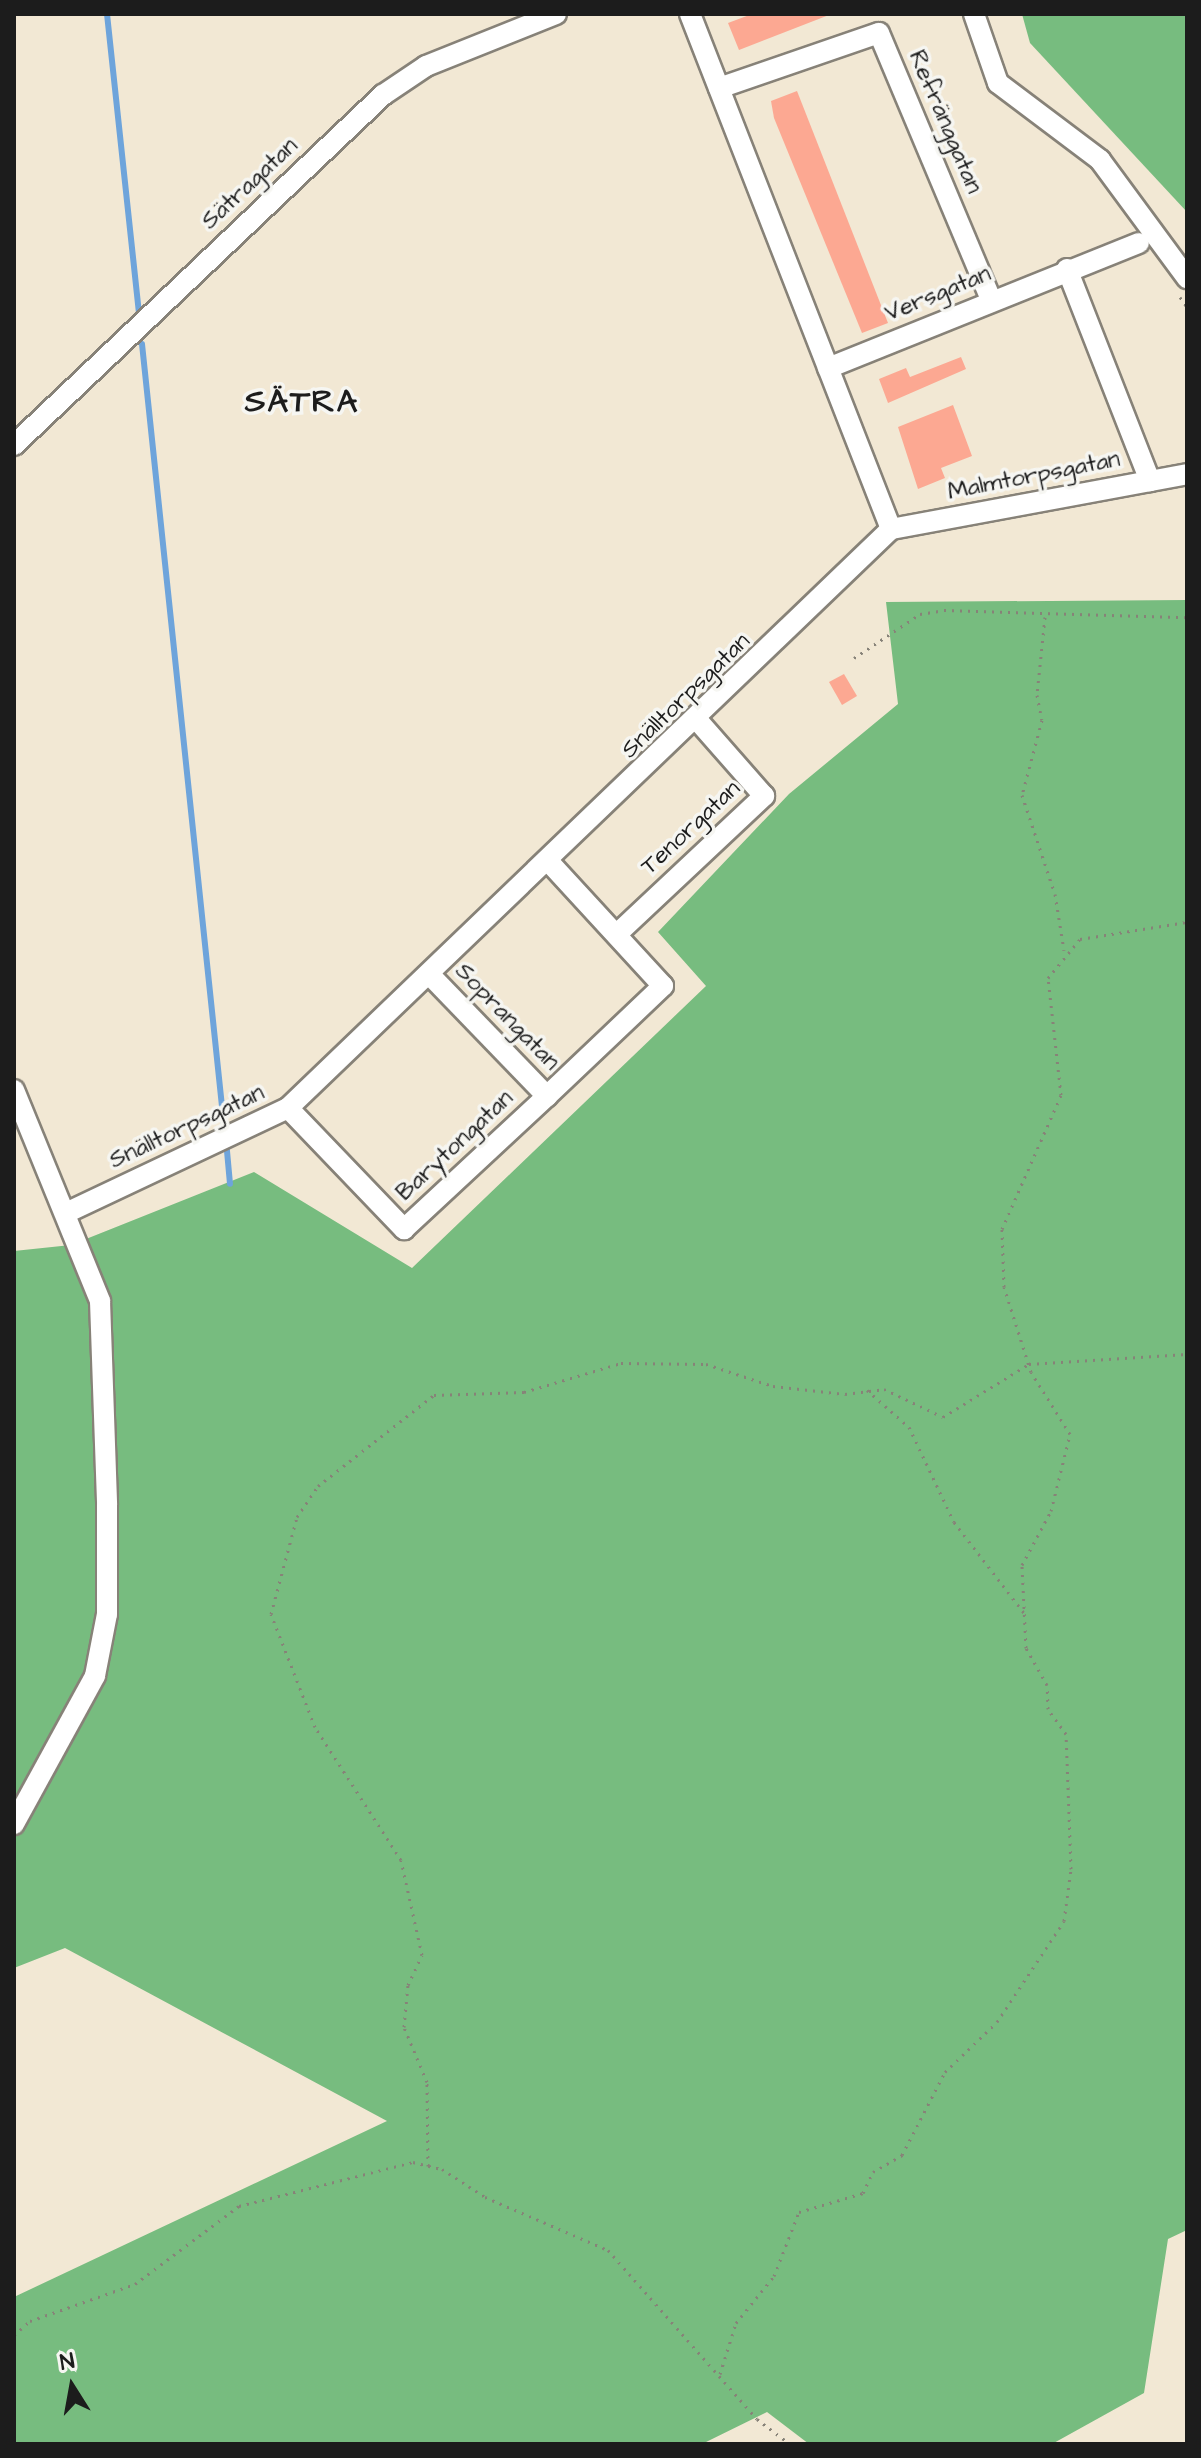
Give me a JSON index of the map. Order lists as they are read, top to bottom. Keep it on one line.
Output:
{"streets":{"street":["Refränggatan","Sätragatan","Versgatan","Malmtorpsgatan","Snälltorpsgatan","Tenorgatan","Soprangatan","Barytongatan"]},"crossings":[["Refränggatan","Versgatan"],["Malmtorpsgatan","Snälltorpsgatan"],["Snälltorpsgatan","Tenorgatan"],["Snälltorpsgatan","Soprangatan"],["Snälltorpsgatan","Barytongatan"],["Tenorgatan","Barytongatan"],["Soprangatan","Barytongatan"]],"districts":["SÄTRA"],"north":"top"}
